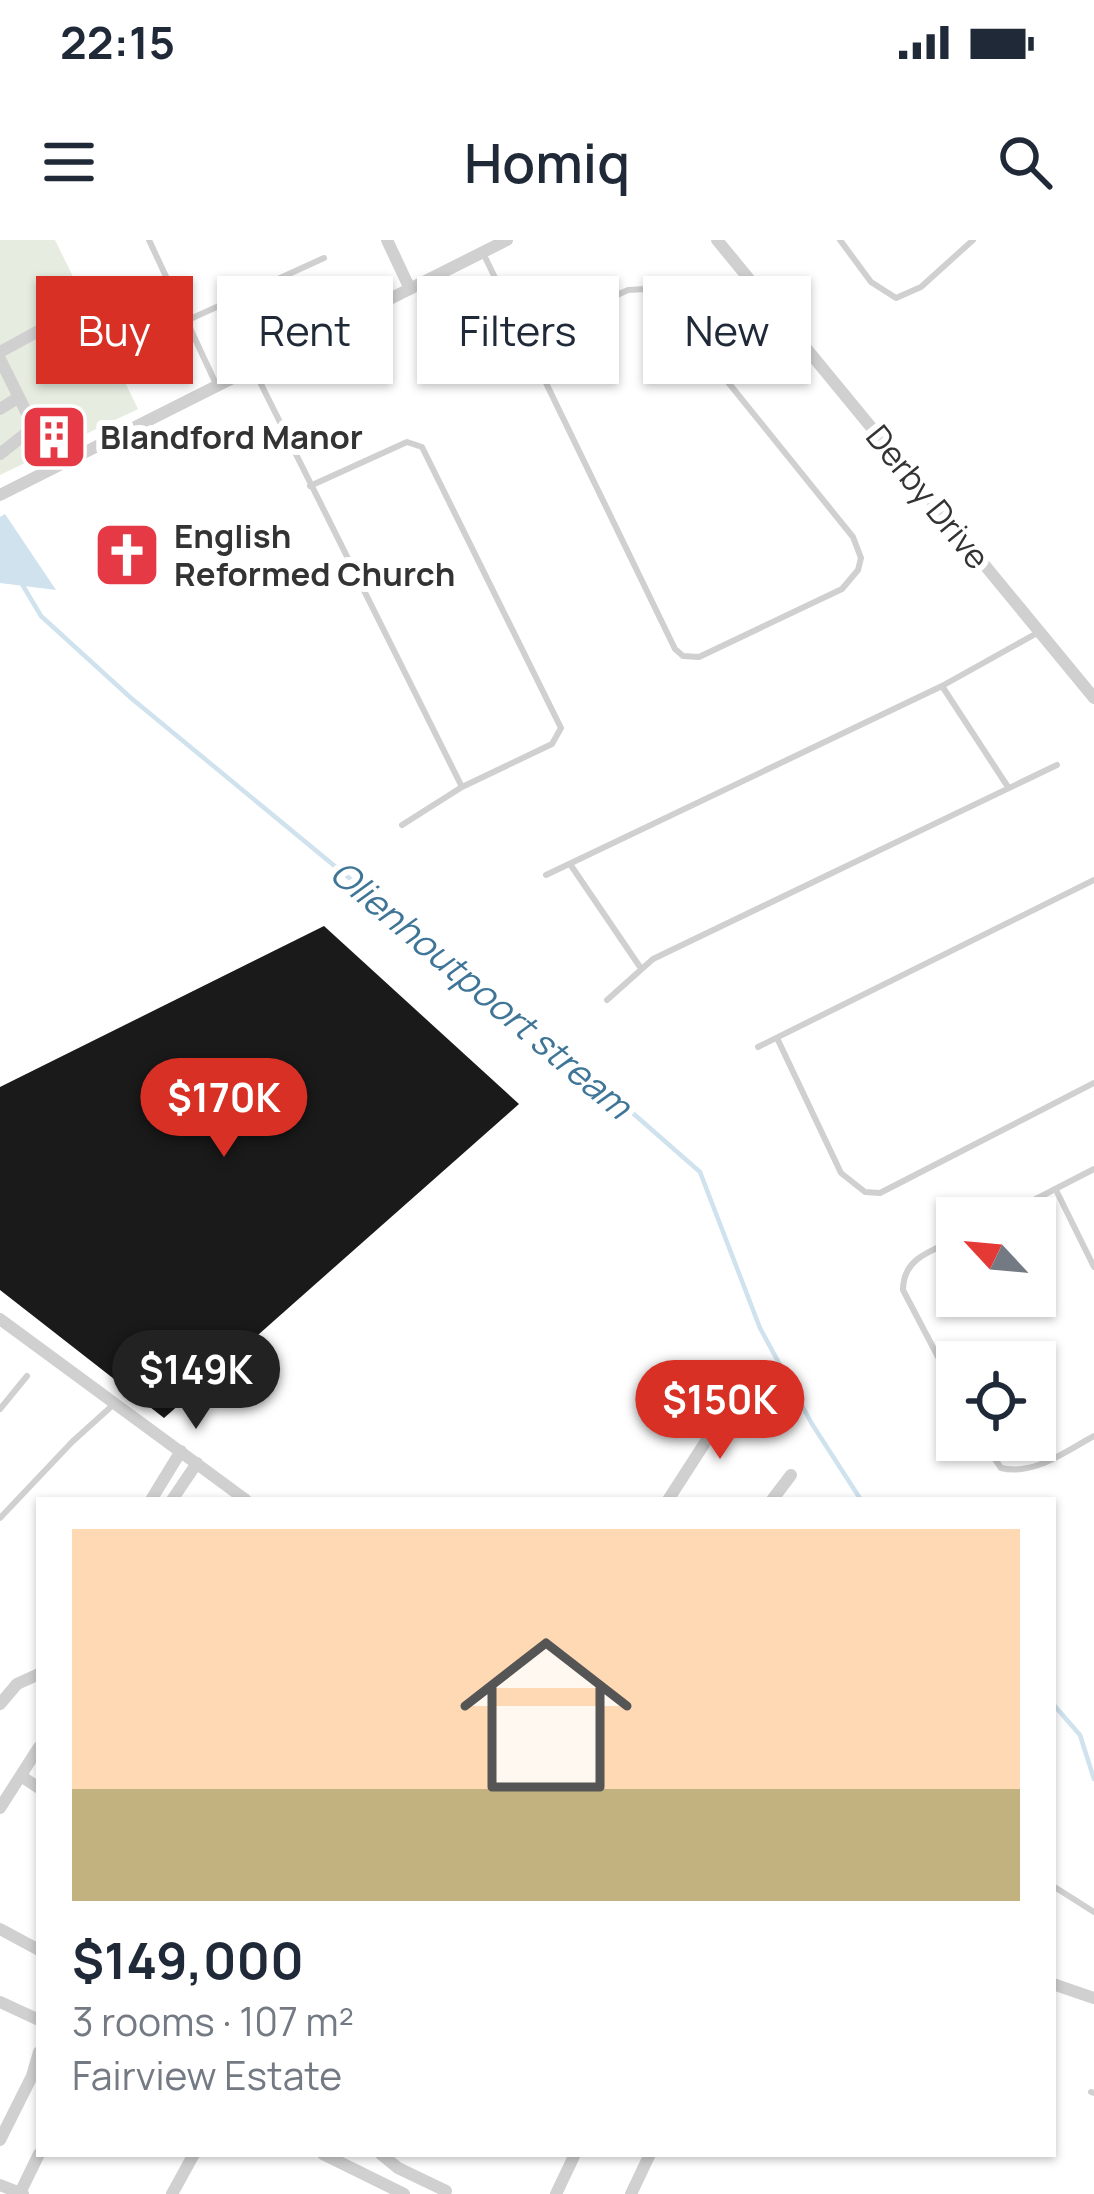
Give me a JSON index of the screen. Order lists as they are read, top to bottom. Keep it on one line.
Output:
{"streets":{"street":["Derby Drive"]},"water":["Olienhoutpoort stream"],"places":{"building":["Blandford Manor"],"church":["English Reformed Church"]},"north":"top left","page":{"status":"22:15","header":"Homiq","chip":["Buy","Rent","Filters","New"],"price":["$170K","$149K","$150K"],"list":[{"name":"$149,000","note":"3 rooms · 107 m² · Fairview Estate"}]}}
